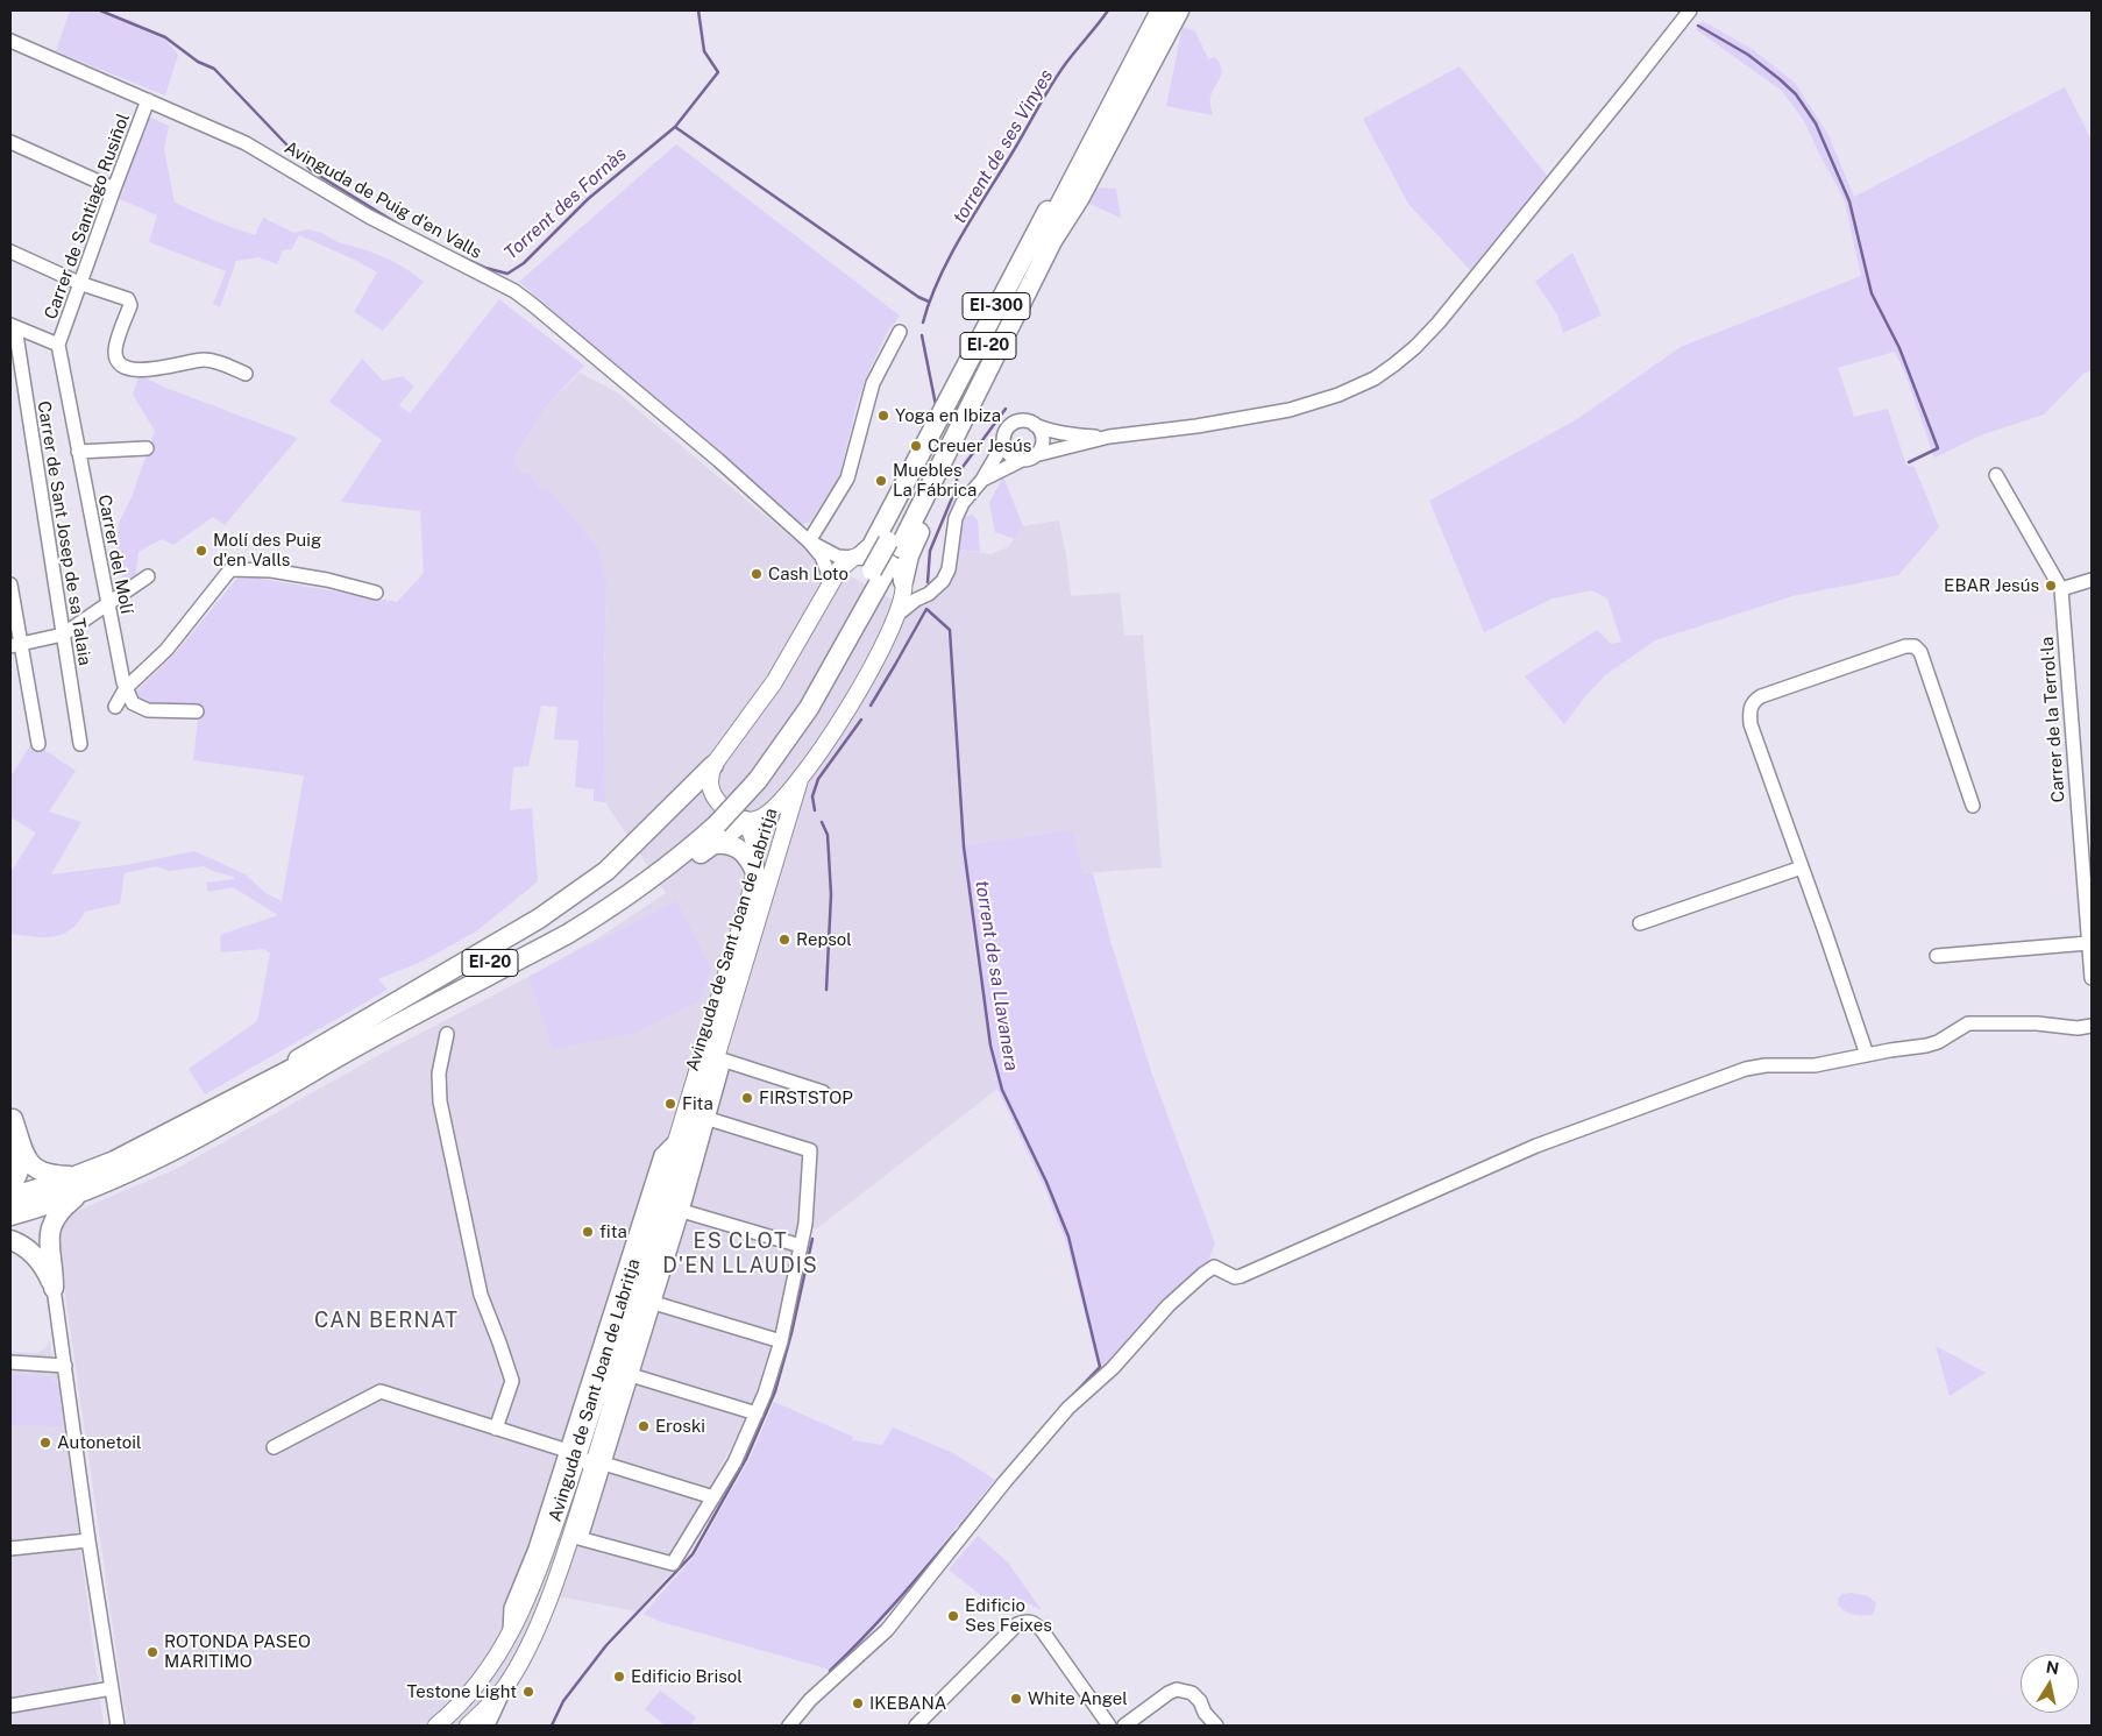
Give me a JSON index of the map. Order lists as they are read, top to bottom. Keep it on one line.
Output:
{"streets":{"highway":["EI-300","EI-20"],"main road":["Avinguda de Sant Joan de Labritja"],"street":["Avinguda de Puig d'en Valls","Carrer de Santiago Rusiñol","Carrer de Sant Josep de sa Talaia","Carrer del Molí","Carrer de la Terrol·la"]},"crossings":[["Avinguda de Puig d'en Valls","Carrer de Santiago Rusiñol"],["Avinguda de Puig d'en Valls","EI-300"],["Avinguda de Puig d'en Valls","EI-20"],["Carrer de Santiago Rusiñol","Carrer del Molí"],["EI-300","EI-20"],["EI-300","Avinguda de Sant Joan de Labritja"]],"districts":["ES CLOT D'EN LLAUDIS","CAN BERNAT"],"water":["torrent de ses Vinyes","Torrent des Fornàs","torrent de sa Llavanera"],"places":["Yoga en Ibiza","Creuer Jesús","Muebles La Fábrica","Molí des Puig d'en Valls","Cash Loto","EBAR Jesús","Repsol","FIRSTSTOP","Fita","fita","Eroski","Autonetoil","Edificio Ses Feixes","ROTONDA PASEO MARITIMO","Edificio Brisol","Testone Light","White Angel","IKEBANA"],"north":"top"}
